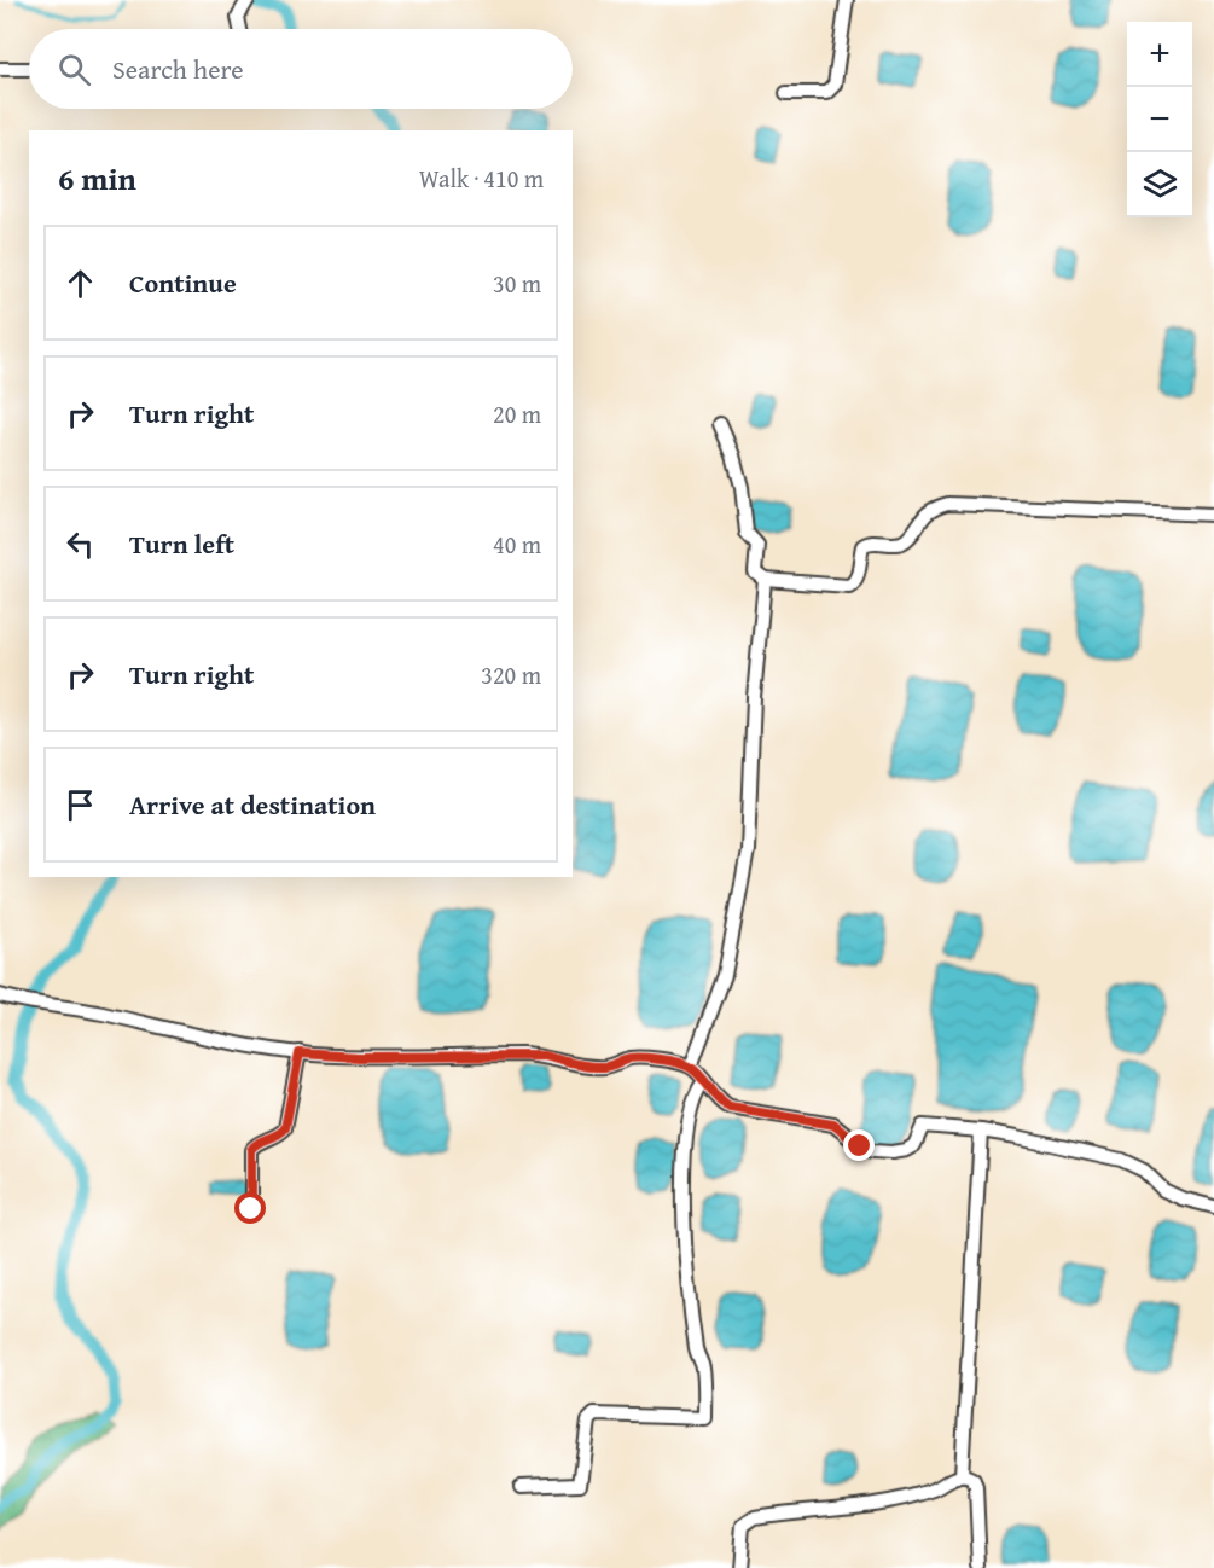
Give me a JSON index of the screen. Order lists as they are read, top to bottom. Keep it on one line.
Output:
{"page":{"map_buttons":["+","−"],"search":"Search here","heading":["6 min","Walk · 410 m"],"list":[["Continue","30 m"],["Turn right","20 m"],["Turn left","40 m"],["Turn right","320 m"],"Arrive at destination"]}}
